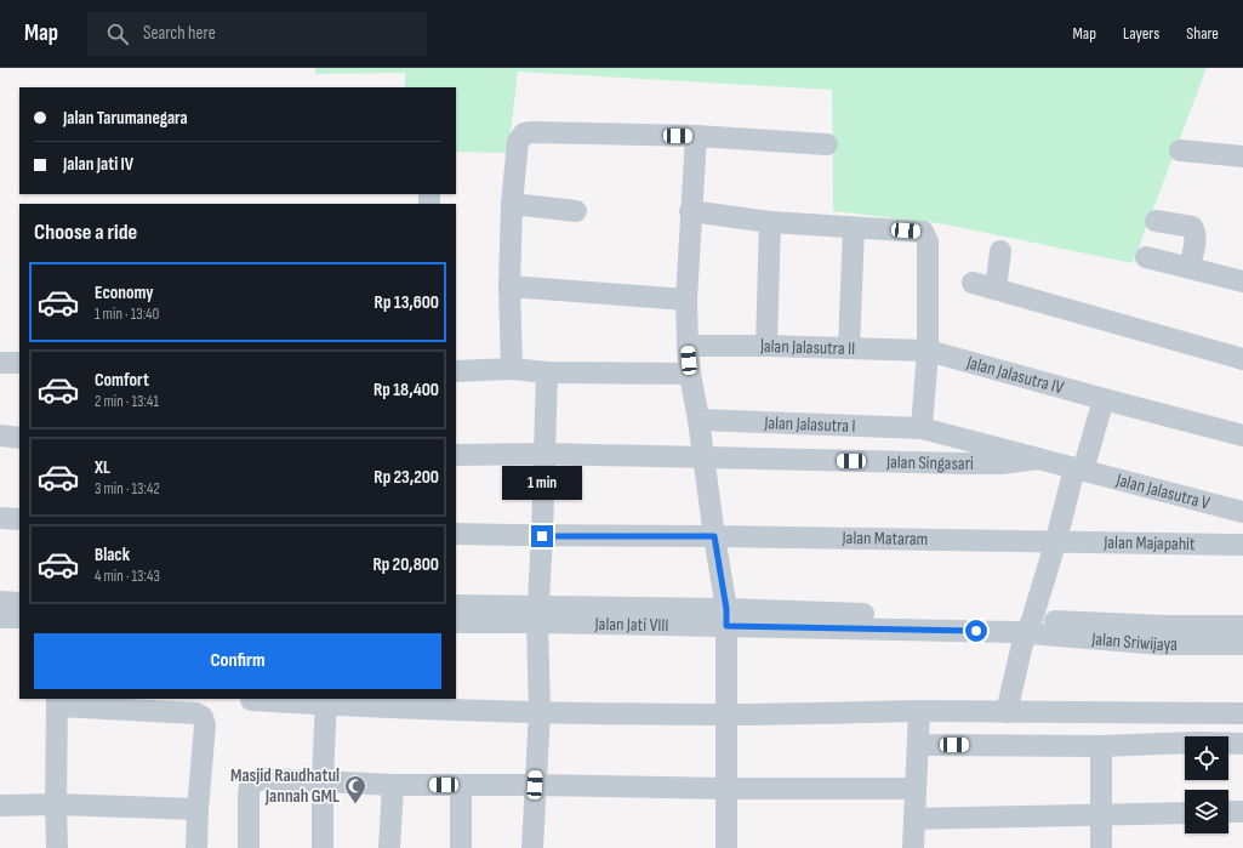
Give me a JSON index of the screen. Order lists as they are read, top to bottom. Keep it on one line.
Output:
{"streets":{"street":["Jalan Jalasutra II","Jalan Jalasutra IV","Jalan Jalasutra I","Jalan Singasari","Jalan Jalasutra V","Jalan Mataram","Jalan Majapahit","Jalan Jati VIII","Jalan Sriwijaya"]},"crossings":[["Jalan Jalasutra II","Jalan Jalasutra IV"],["Jalan Jalasutra I","Jalan Singasari"],["Jalan Jalasutra I","Jalan Jalasutra V"],["Jalan Singasari","Jalan Jalasutra V"],["Jalan Mataram","Jalan Majapahit"],["Jalan Jati VIII","Jalan Sriwijaya"]],"places":{"mosque":["Masjid Raudhatul Jannah GML"]},"page":{"header":"Map","search":"Search here","nav":["Map","Layers","Share"],"banner":["Jalan Tarumanegara","Jalan Jati IV"],"heading":"Choose a ride","list":[{"name":"Economy","note":"1 min · 13:40","value":"Rp 13,600"},{"name":"Comfort","note":"2 min · 13:41","value":"Rp 18,400"},{"name":"XL","note":"3 min · 13:42","value":"Rp 23,200"},{"name":"Black","note":"4 min · 13:43","value":"Rp 20,800"}],"bubble":"1 min","buttons":"Confirm"}}
